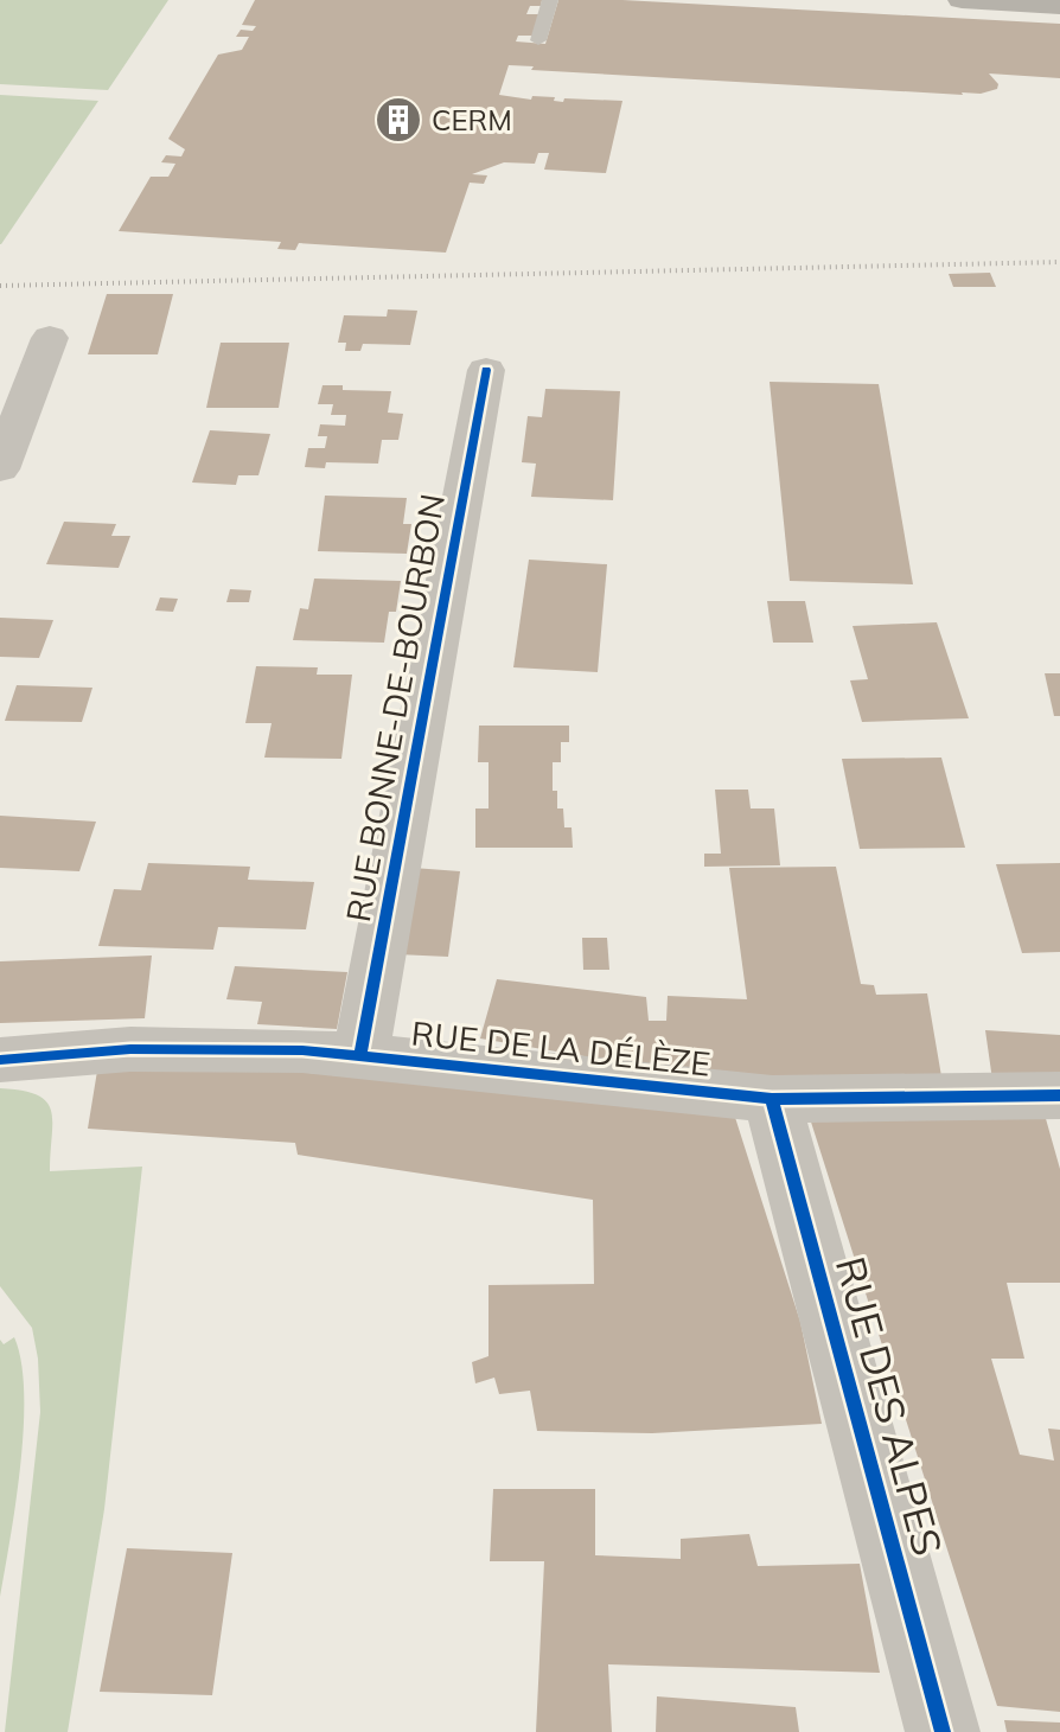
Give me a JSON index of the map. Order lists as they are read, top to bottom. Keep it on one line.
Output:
{"streets":{"street":["RUE BONNE-DE-BOURBON","RUE DE LA DÉLÈZE","RUE DES ALPES"]},"crossings":[["RUE BONNE-DE-BOURBON","RUE DE LA DÉLÈZE"],["RUE DE LA DÉLÈZE","RUE DES ALPES"]],"places":{"building":["CERM"]}}
